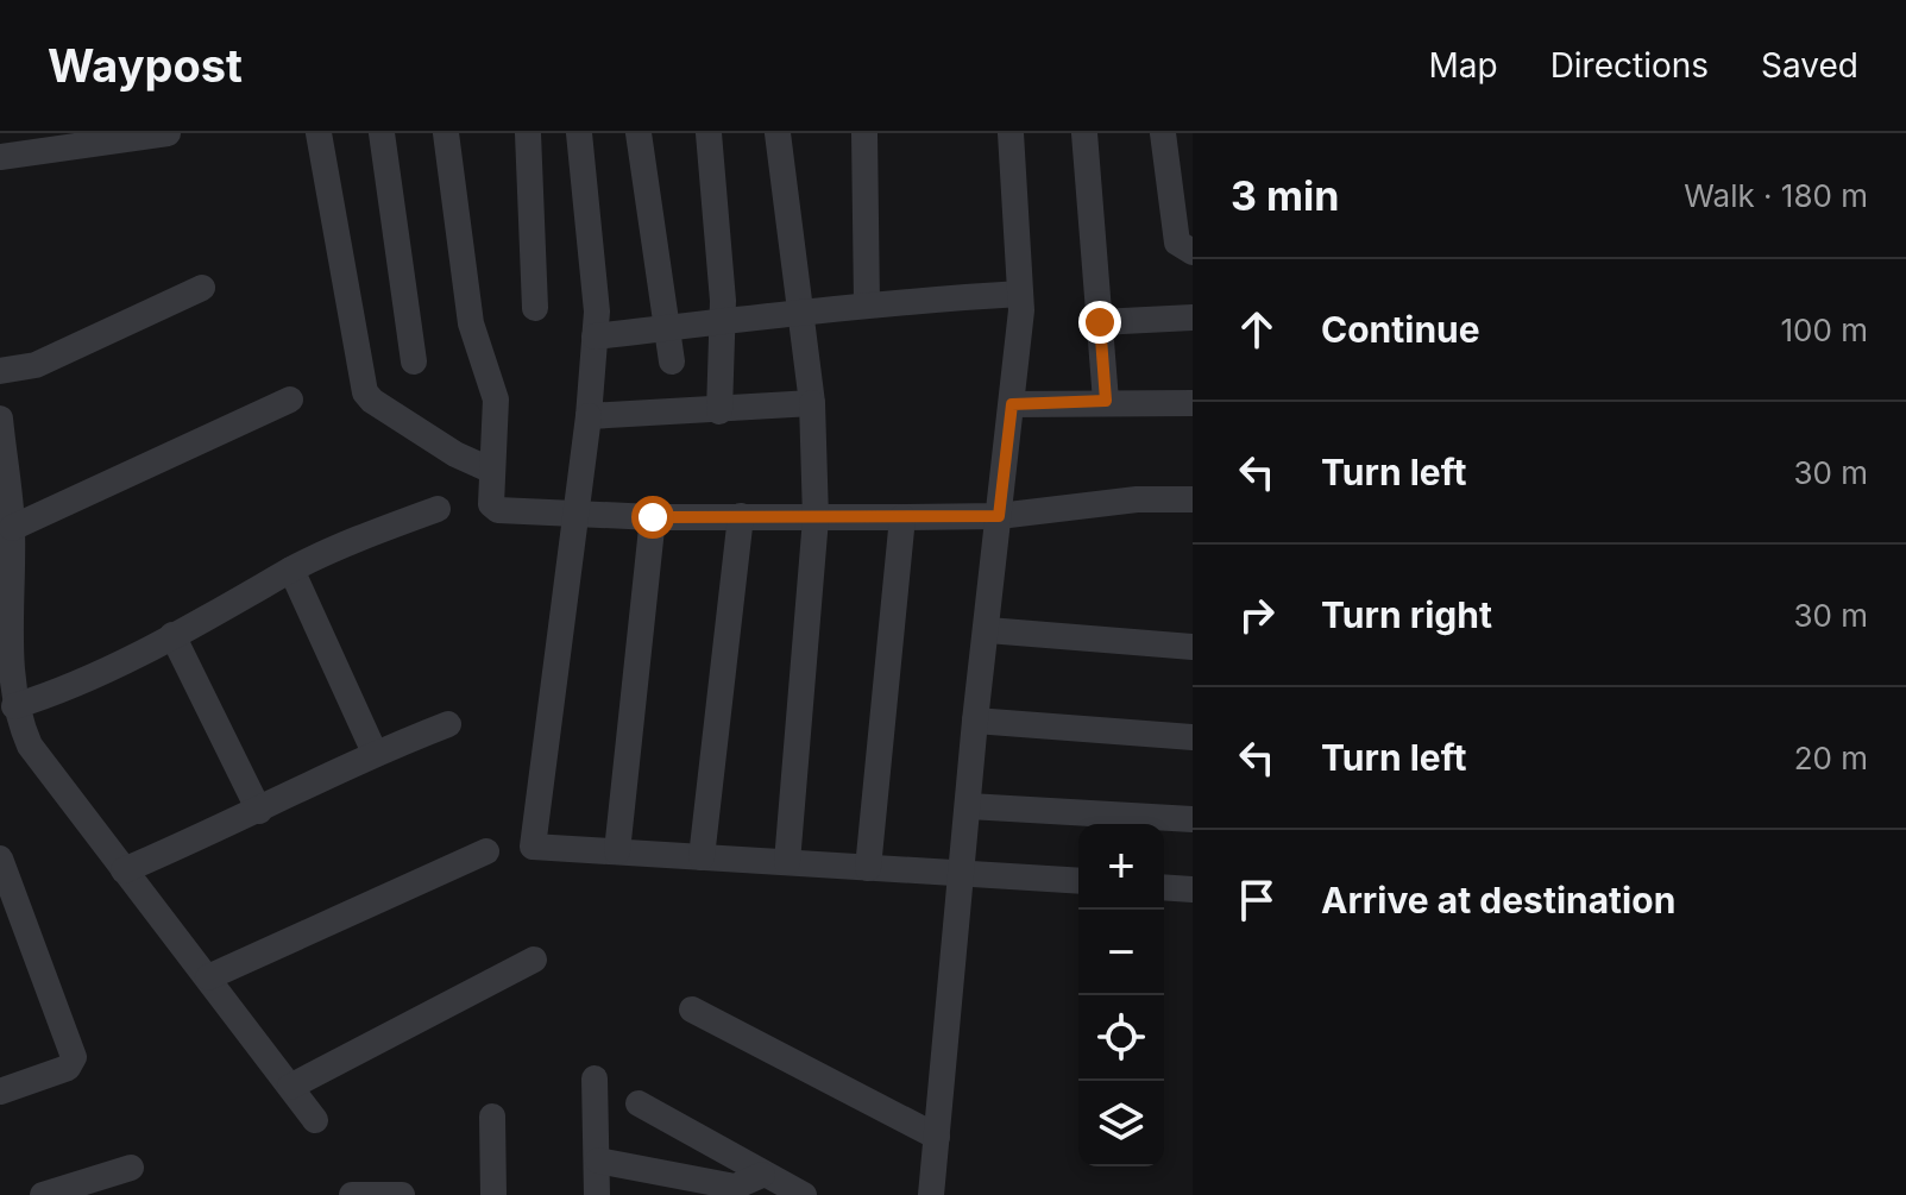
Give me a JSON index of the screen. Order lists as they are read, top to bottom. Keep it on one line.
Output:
{"page":{"header":"Waypost","nav":["Map","Directions","Saved"],"heading":["3 min","Walk · 180 m"],"list":[["Continue","100 m"],["Turn left","30 m"],["Turn right","30 m"],["Turn left","20 m"],"Arrive at destination"],"map_buttons":["+","−"]}}
